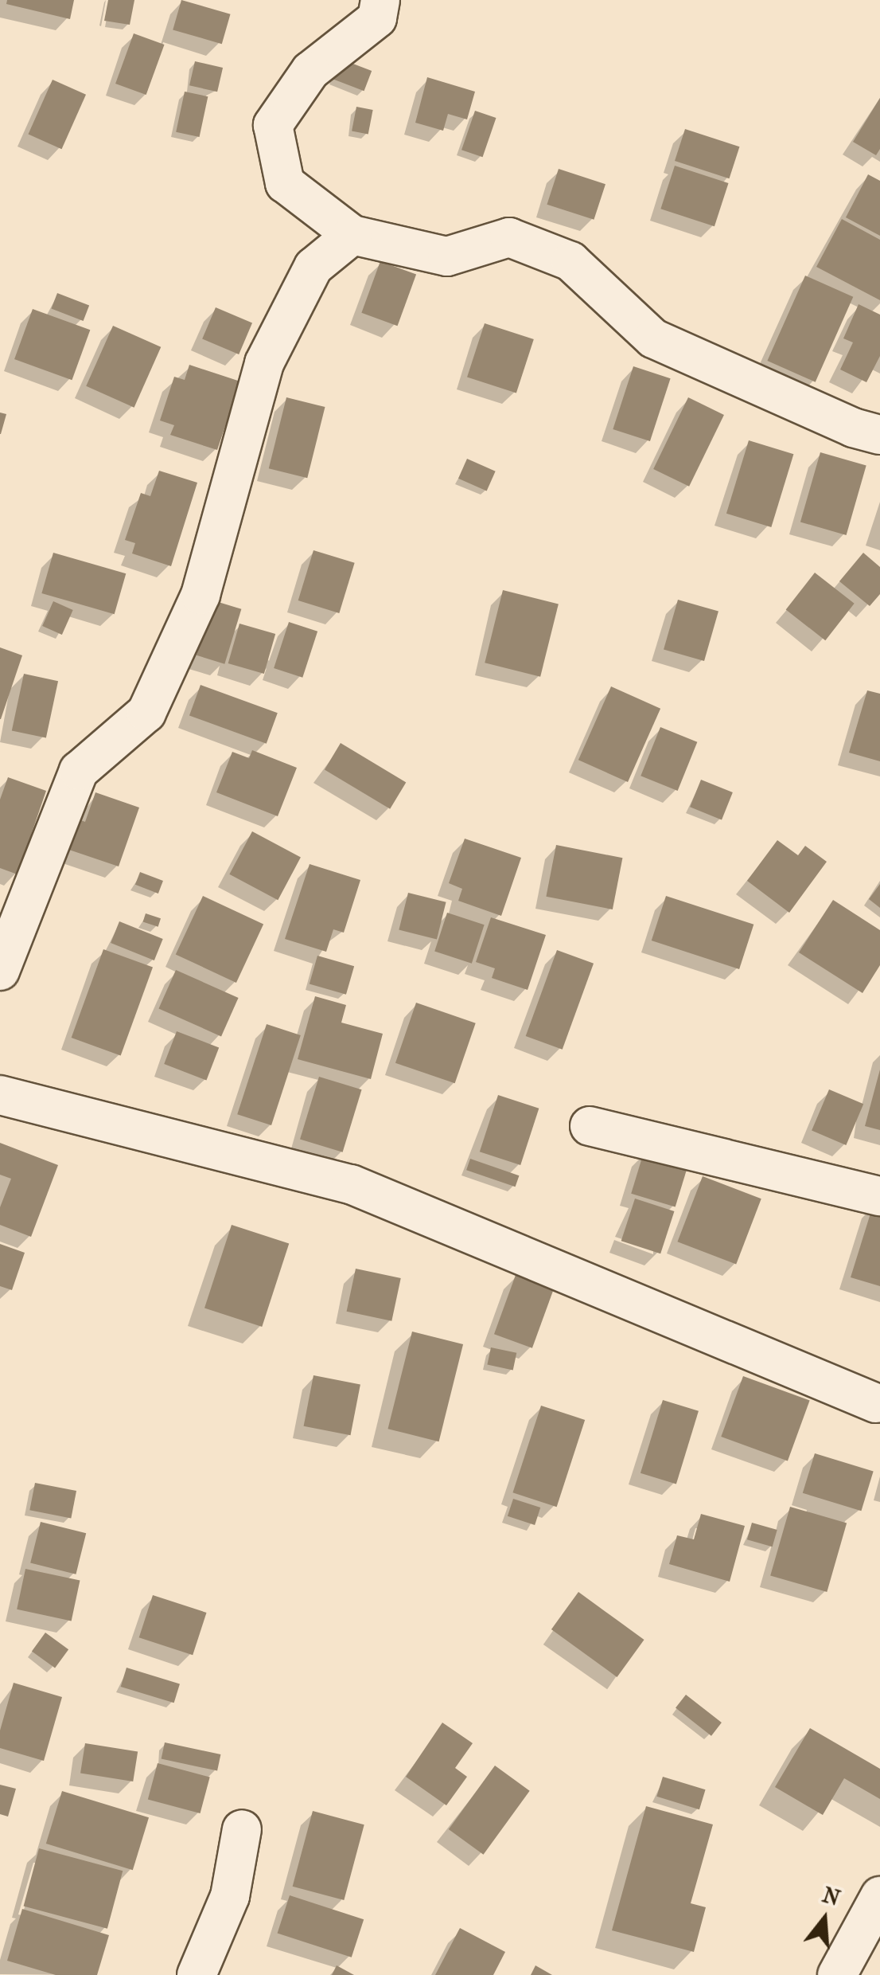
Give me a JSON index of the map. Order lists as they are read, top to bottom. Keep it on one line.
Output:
{"north":"top"}
